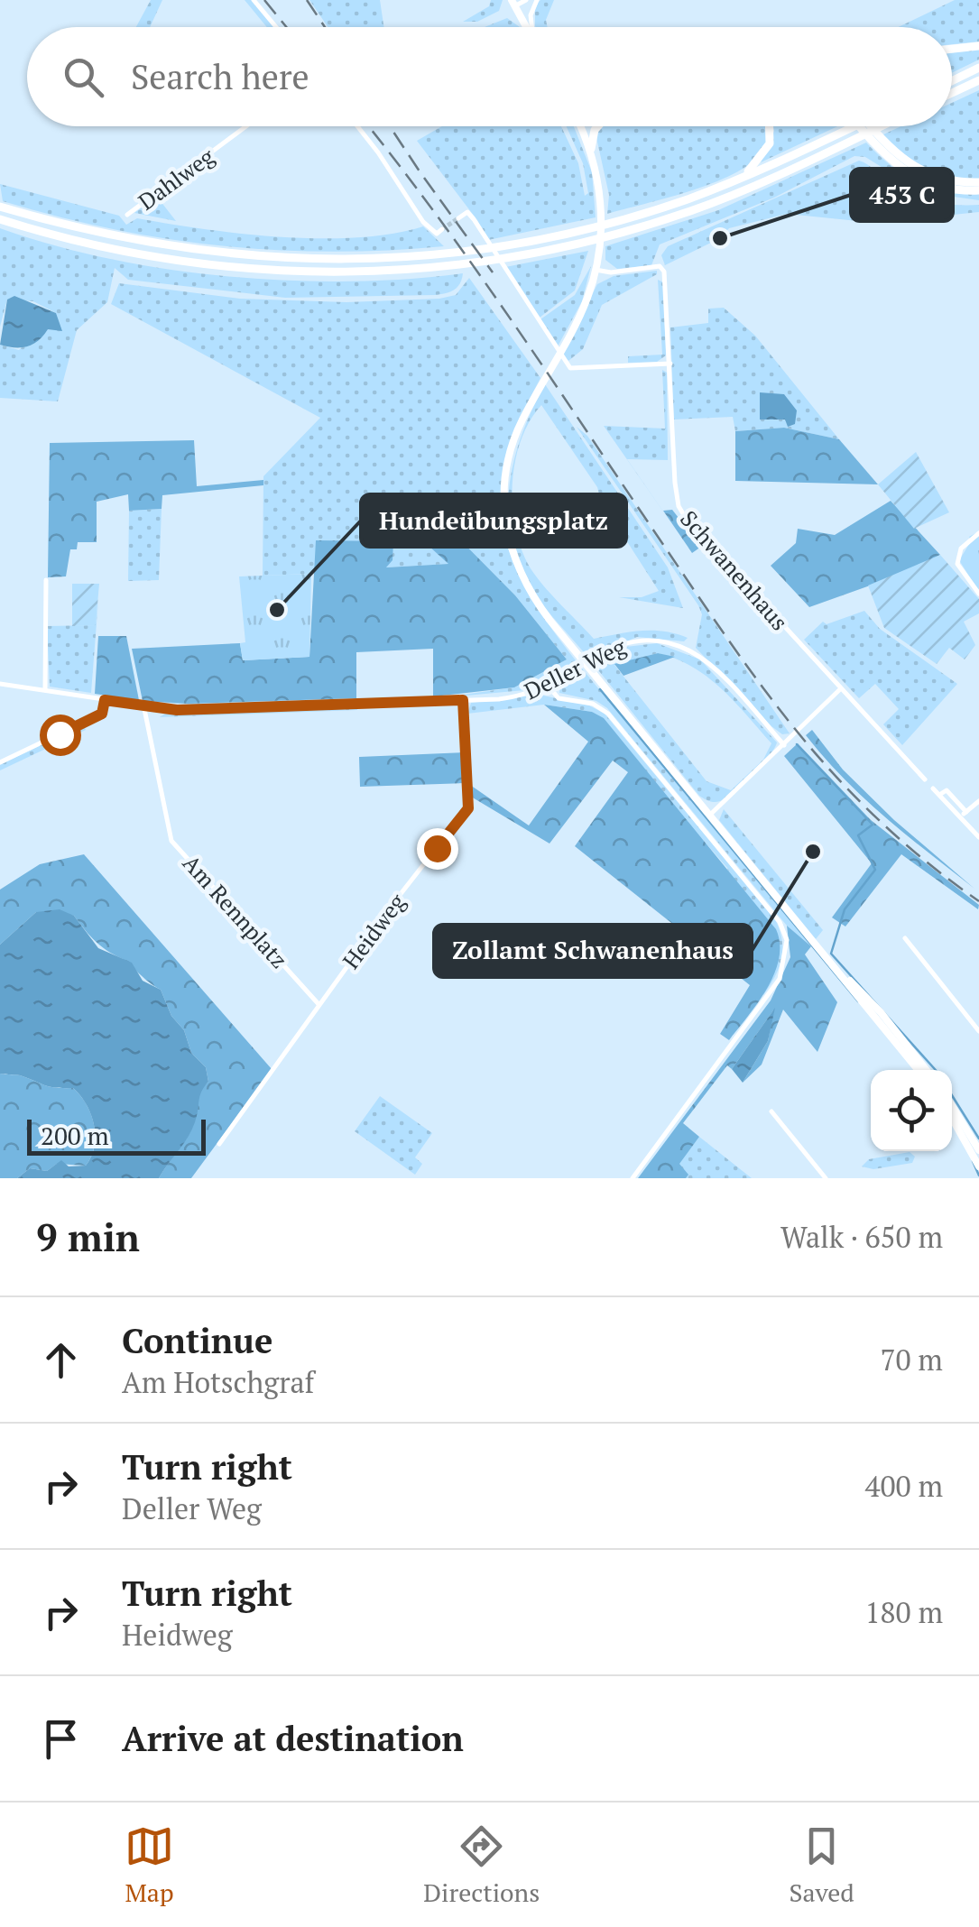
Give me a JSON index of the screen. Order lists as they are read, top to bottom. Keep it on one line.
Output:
{"streets":{"street":["Dahlweg","Schwanenhaus","Deller Weg","Am Rennplatz","Heidweg"]},"crossings":[["Deller Weg","Am Rennplatz"],["Deller Weg","Heidweg"],["Am Rennplatz","Heidweg"]],"places":["453 C","Hundeübungsplatz","Zollamt Schwanenhaus"],"scale_bar":"200 m","page":{"search":"Search here","scale":"200 m","heading":["9 min","Walk · 650 m"],"list":[["Continue","Am Hotschgraf","70 m"],["Turn right","Deller Weg","400 m"],["Turn right","Heidweg","180 m"],"Arrive at destination"],"nav":["Map","Directions","Saved"]}}
